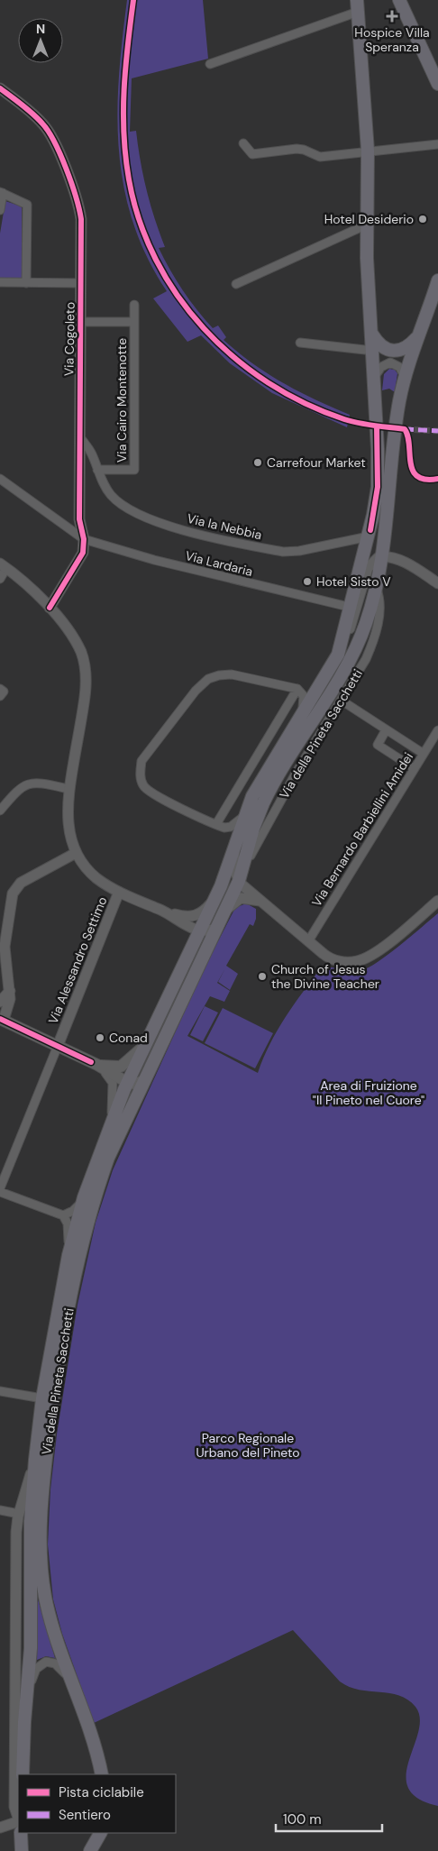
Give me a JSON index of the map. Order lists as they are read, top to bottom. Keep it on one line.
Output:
{"streets":{"main road":["Via della Pineta Sacchetti"],"street":["Via Cogoleto","Via Cairo Montenotte","Via la Nebbia","Via Lardaria","Via Bernardo Barbiellini Amidei","Via Alessandro Settimo"]},"crossings":[["Via Cogoleto","Via Cairo Montenotte"],["Via Cogoleto","Via Lardaria"],["Via Cairo Montenotte","Via la Nebbia"],["Via la Nebbia","Via della Pineta Sacchetti"],["Via Lardaria","Via della Pineta Sacchetti"]],"parks":["Area di Fruizione \"Il Pineto nel Cuore\"","Parco Regionale Urbano del Pineto"],"places":{"health":["Hospice Villa Speranza"],"other":["Hotel Desiderio","Carrefour Market","Hotel Sisto V","Church of Jesus the Divine Teacher","Conad"]},"legend":["Pista ciclabile","Sentiero"],"scale_bar":"100 m","north":"top"}
